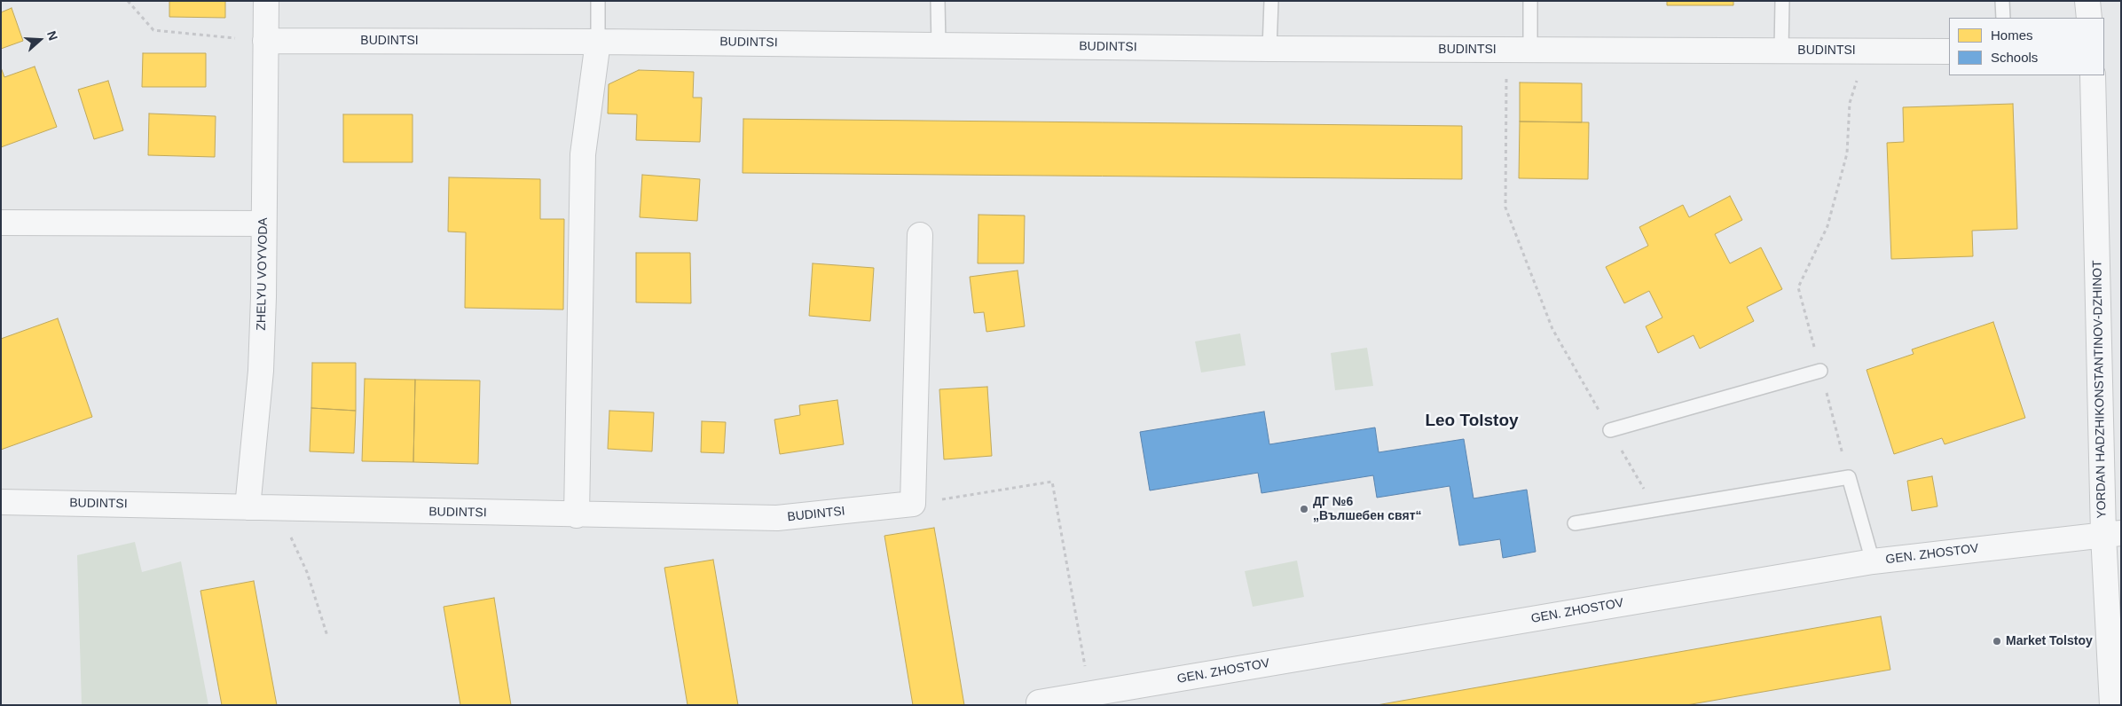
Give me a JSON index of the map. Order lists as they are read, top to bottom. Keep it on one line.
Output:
{"streets":{"street":["BUDINTSI","ZHELYU VOYVODA","YORDAN HADZHIKONSTANTINOV-DZHINOT","GEN. ZHOSTOV"]},"crossings":[["BUDINTSI","ZHELYU VOYVODA"],["YORDAN HADZHIKONSTANTINOV-DZHINOT","GEN. ZHOSTOV"]],"districts":["Leo Tolstoy"],"places":["ДГ №6 „Вълшебен свят“","Market Tolstoy"],"legend":["Homes","Schools"],"north":"right"}
